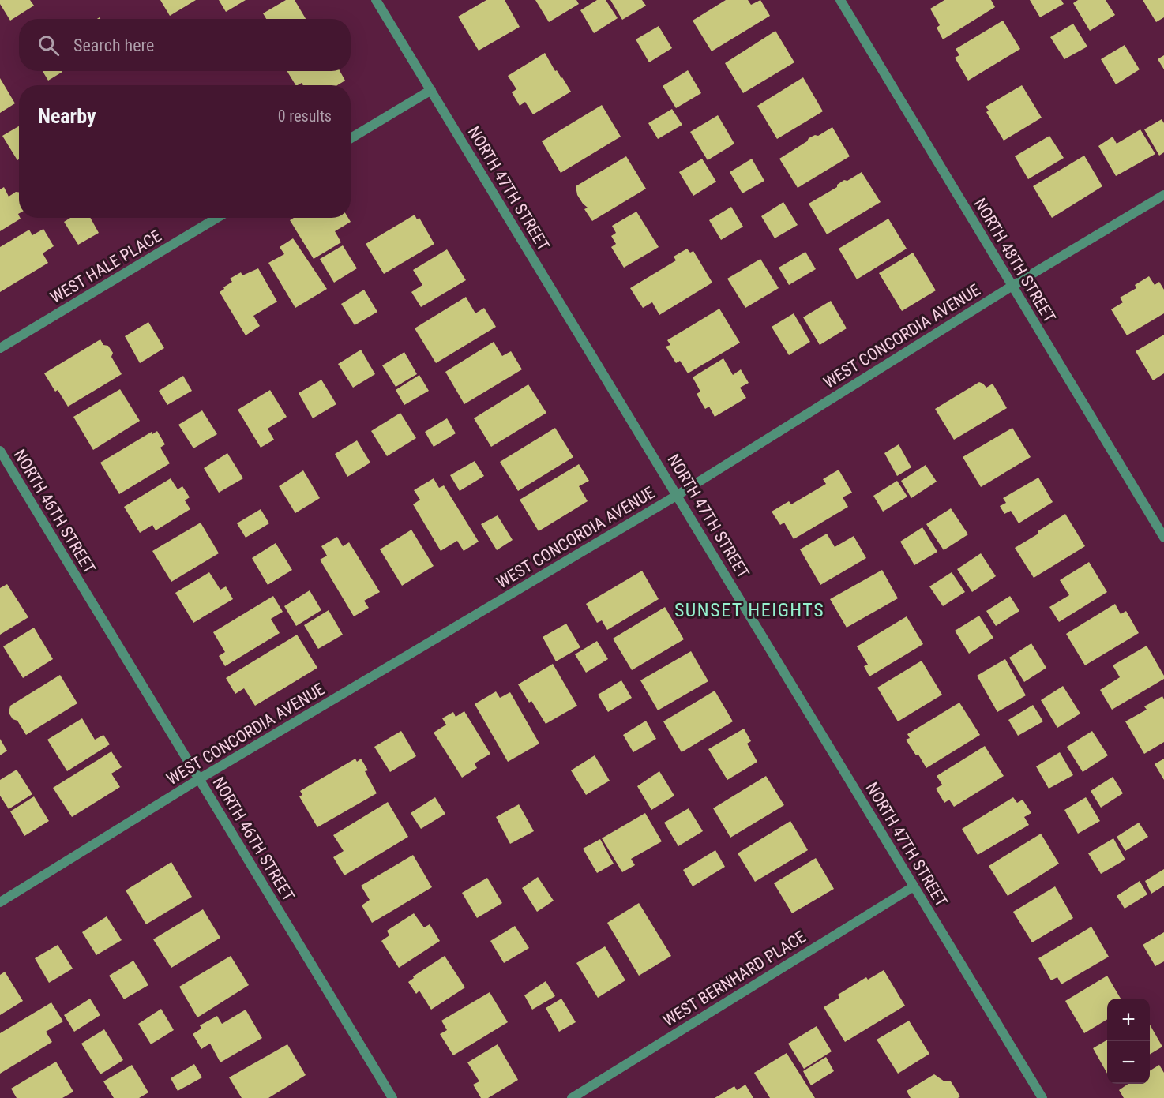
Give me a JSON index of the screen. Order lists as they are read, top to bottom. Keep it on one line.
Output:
{"streets":{"street":["NORTH 47TH STREET","NORTH 48TH STREET","WEST HALE PLACE","WEST CONCORDIA AVENUE","NORTH 46TH STREET","WEST BERNHARD PLACE"]},"crossings":[["NORTH 47TH STREET","WEST CONCORDIA AVENUE"],["NORTH 47TH STREET","WEST BERNHARD PLACE"],["NORTH 48TH STREET","WEST CONCORDIA AVENUE"],["WEST CONCORDIA AVENUE","NORTH 46TH STREET"]],"districts":["SUNSET HEIGHTS"],"page":{"search":"Search here","heading":["Nearby","0 results"],"map_buttons":["+","−"]}}
